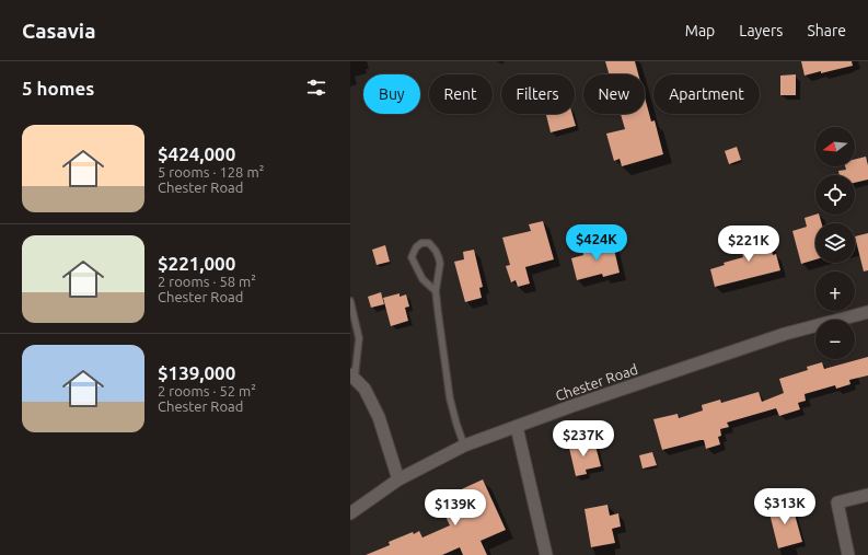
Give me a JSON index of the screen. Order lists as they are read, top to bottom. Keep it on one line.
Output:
{"streets":{"street":["Chester Road"]},"north":"left","page":{"header":"Casavia","nav":["Map","Layers","Share"],"heading":"5 homes","chip":["Buy","Rent","Filters","New","Apartment"],"list":[{"name":"$424,000","note":"5 rooms · 128 m² · Chester Road"},{"name":"$221,000","note":"2 rooms · 58 m² · Chester Road"},{"name":"$139,000","note":"2 rooms · 52 m² · Chester Road"}],"map_buttons":["+","−"],"price":["$424K","$221K","$237K","$313K","$139K"]}}
